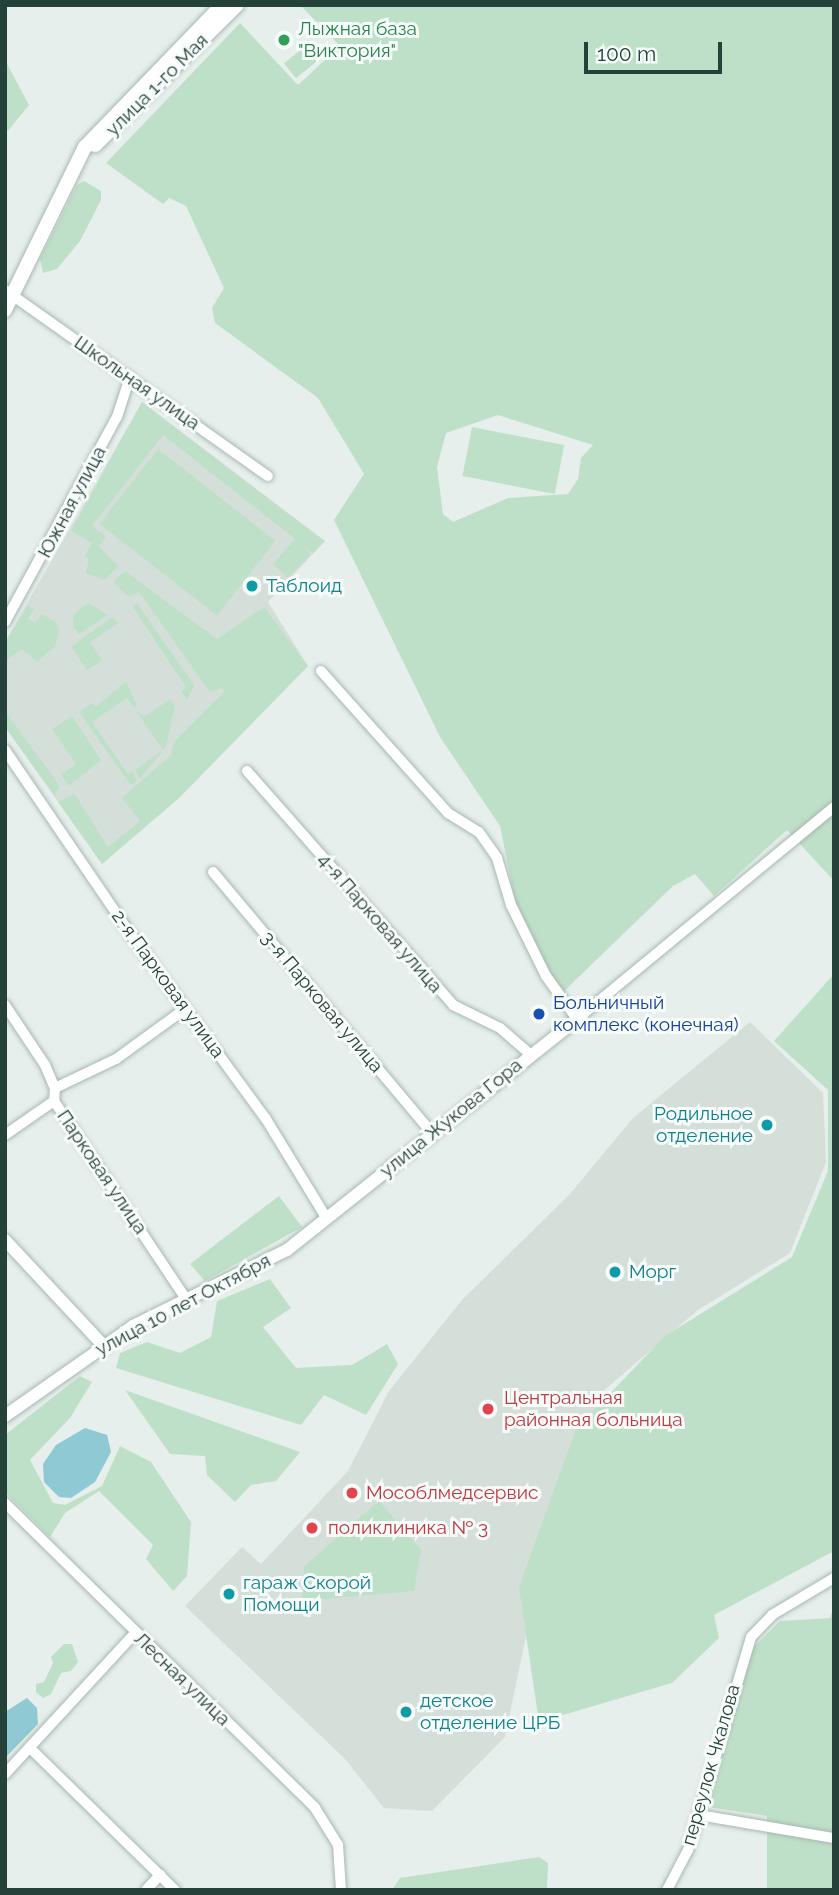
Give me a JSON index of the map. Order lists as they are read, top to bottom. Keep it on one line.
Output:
{"streets":{"main road":["улица 1-го Мая"],"street":["Школьная улица","Южная улица","4-я Парковая улица","2-я Парковая улица","3-я Парковая улица","улица Жукова Гора","Парковая улица","улица 10 лет Октября","Лесная улица","переулок Чкалова"]},"crossings":[["улица 1-го Мая","Школьная улица"],["Школьная улица","Южная улица"],["4-я Парковая улица","улица Жукова Гора"],["2-я Парковая улица","улица Жукова Гора"],["2-я Парковая улица","улица 10 лет Октября"],["3-я Парковая улица","улица Жукова Гора"],["улица Жукова Гора","улица 10 лет Октября"],["Парковая улица","улица 10 лет Октября"]],"places":["Лыжная база \"Виктория\"","Таблоид","Больничный комплекс (конечная)","Родильное отделение","Морг","Центральная районная больница","Мособлмедсервис","поликлиника № 3","гараж Скорой Помощи","детское отделение ЦРБ"],"scale_bar":"100 m"}
